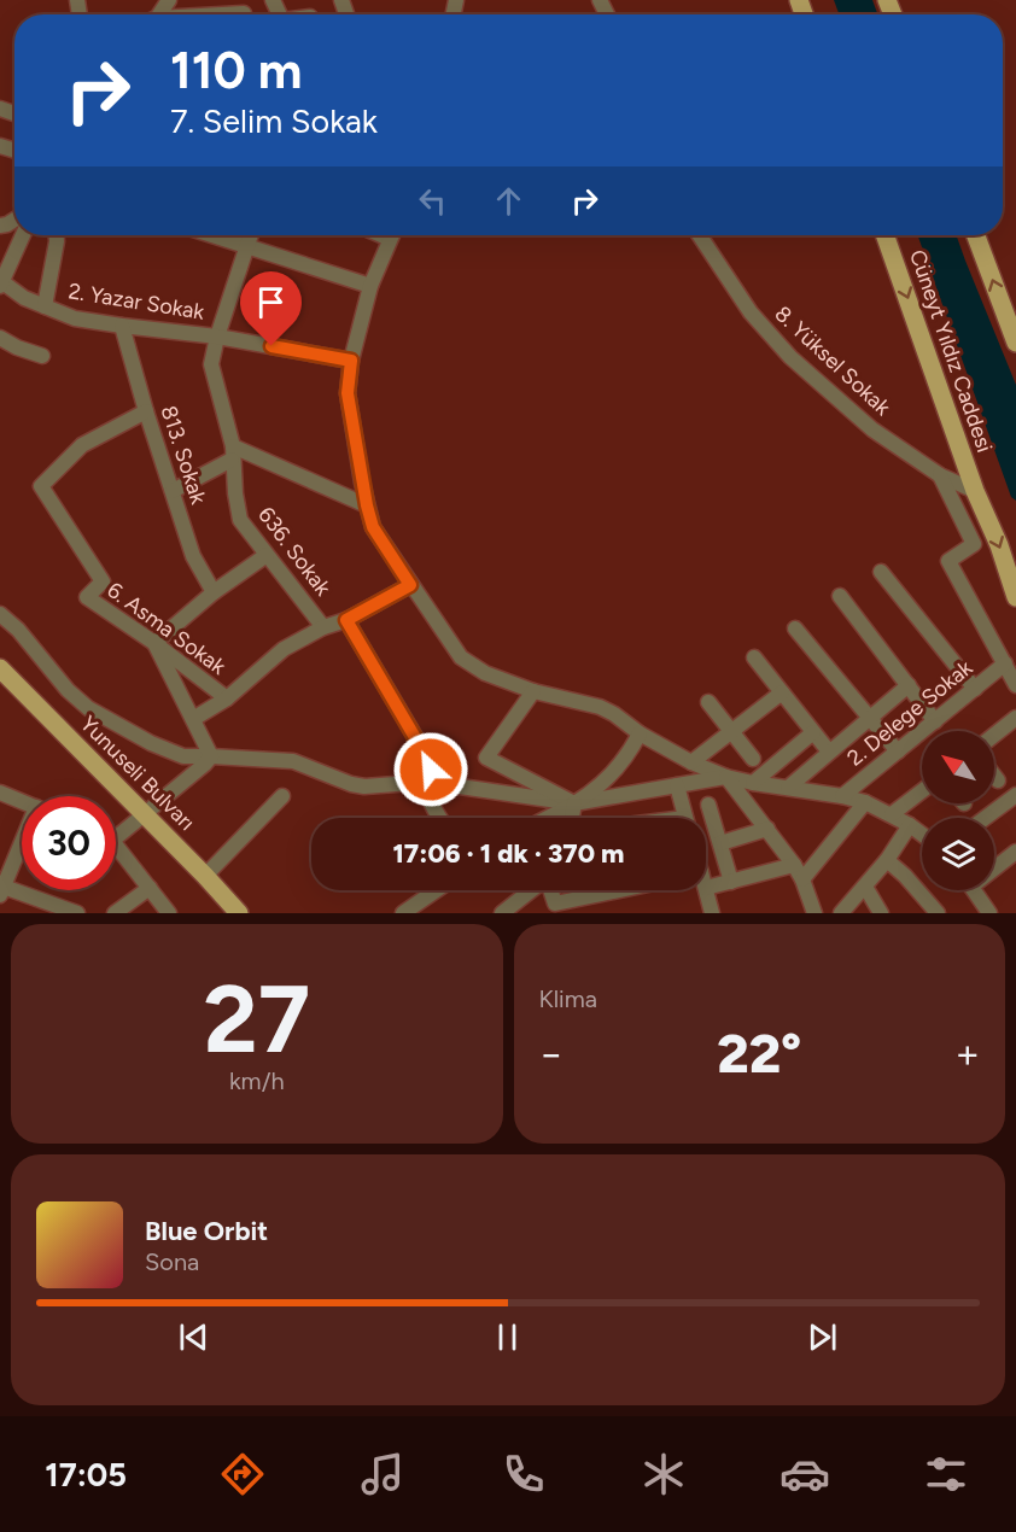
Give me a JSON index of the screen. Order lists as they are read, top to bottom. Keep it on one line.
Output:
{"streets":{"main road":["Cüneyt Yıldız Caddesi","Yunuseli Bulvarı"],"street":["2. Yazar Sokak","8. Yüksel Sokak","813. Sokak","636. Sokak","6. Asma Sokak","2. Delege Sokak"]},"crossings":[["2. Yazar Sokak","813. Sokak"],["2. Yazar Sokak","636. Sokak"],["Cüneyt Yıldız Caddesi","8. Yüksel Sokak"],["813. Sokak","6. Asma Sokak"]],"one_way":["Cüneyt Yıldız Caddesi"],"north":"top left","page":{"turn":["110 m","7. Selim Sokak"],"limit":"30","trip":"17:06 · 1 dk · 370 m","tile":[["27","km/h"],"Klima"],"heat":["−","22°","+"],"song":["Blue Orbit","Sona"],"tabs":"17:05"}}
